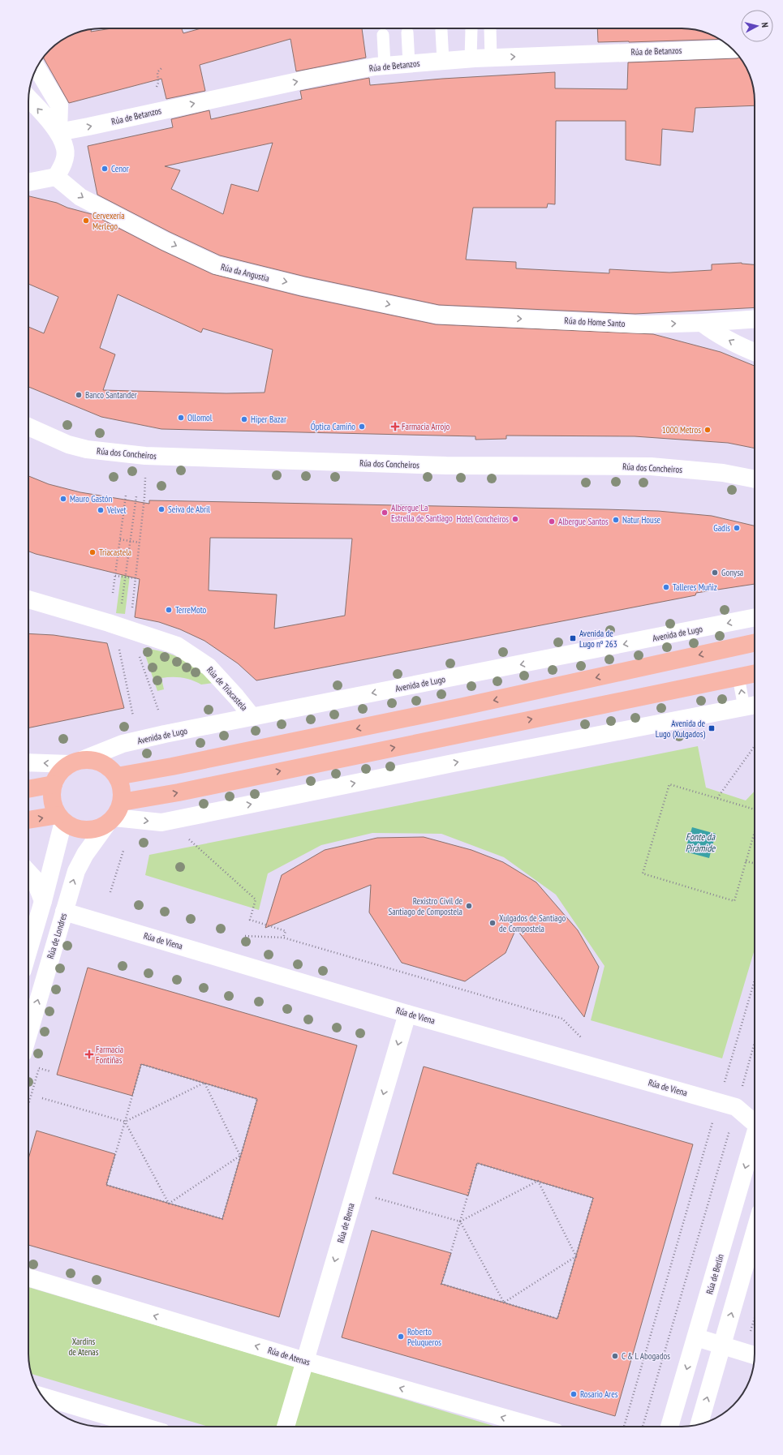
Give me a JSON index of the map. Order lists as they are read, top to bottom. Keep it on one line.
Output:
{"streets":{"street":["Rúa de Betanzos","Rúa da Angustia","Rúa do Home Santo","Rúa dos Concheiros","Avenida de Lugo","Rúa de Triacastela","Rúa de Londres","Rúa de Viena","Rúa de Berna","Rúa de Berlín","Rúa de Atenas"]},"crossings":[["Rúa da Angustia","Rúa do Home Santo"],["Avenida de Lugo","Rúa de Triacastela"],["Avenida de Lugo","Rúa de Londres"],["Rúa de Londres","Rúa de Viena"],["Rúa de Viena","Rúa de Berna"],["Rúa de Berna","Rúa de Atenas"]],"one_way":["Rúa de Betanzos","Rúa da Angustia","Rúa do Home Santo","Rúa de Berna","Rúa de Atenas"],"water":["Fonte da Pirámide"],"parks":["Xardíns de Atenas"],"places":{"other":["Cenor","Cervexería Merlego","Banco Santander","Ollomol","Hiper Bazar","Óptica Camiño","1000 Metros","Mauro Gastón","Seiva de Abril","Velvet","Albergue La Estrella de Santiago","Hotel Concheiros","Natur House","Albergue Santos","Gadis","Triacastela","Gonysa","Talleres Muñiz","TerreMoto","Rexistro Civil de Santiago de Compostela","Xulgados de Santiago de Compostela","Roberto Peluqueros","C & L Abogados","Rosario Ares"],"health":["Farmacia Arrojo","Farmacia Fontiñas"],"transit":["Avenida de Lugo nº 263","Avenida de Lugo (Xulgados)"]},"north":"right"}
